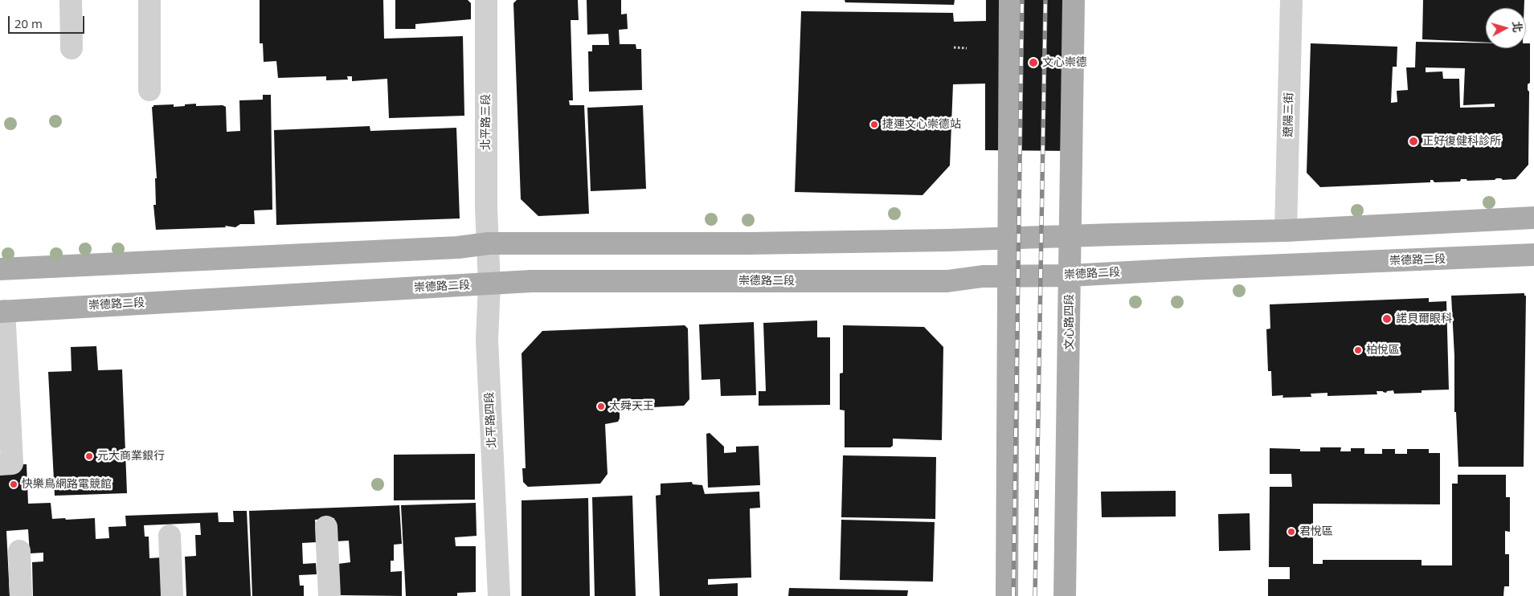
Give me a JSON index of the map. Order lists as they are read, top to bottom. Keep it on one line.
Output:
{"streets":{"main road":["崇德路二段","文心路四段"],"street":["遼陽三街","北平路三段","北平路四段"]},"crossings":[["北平路三段","北平路四段"],["崇德路二段","文心路四段"],["崇德路二段","北平路四段"]],"places":["文心崇德","捷運文心崇德站","正好復健科診所","諾貝爾眼科","柏悅區","太舜天王","元大商業銀行","快樂鳥網路電競館","君悅區"],"scale_bar":"20 m","north":"right"}
